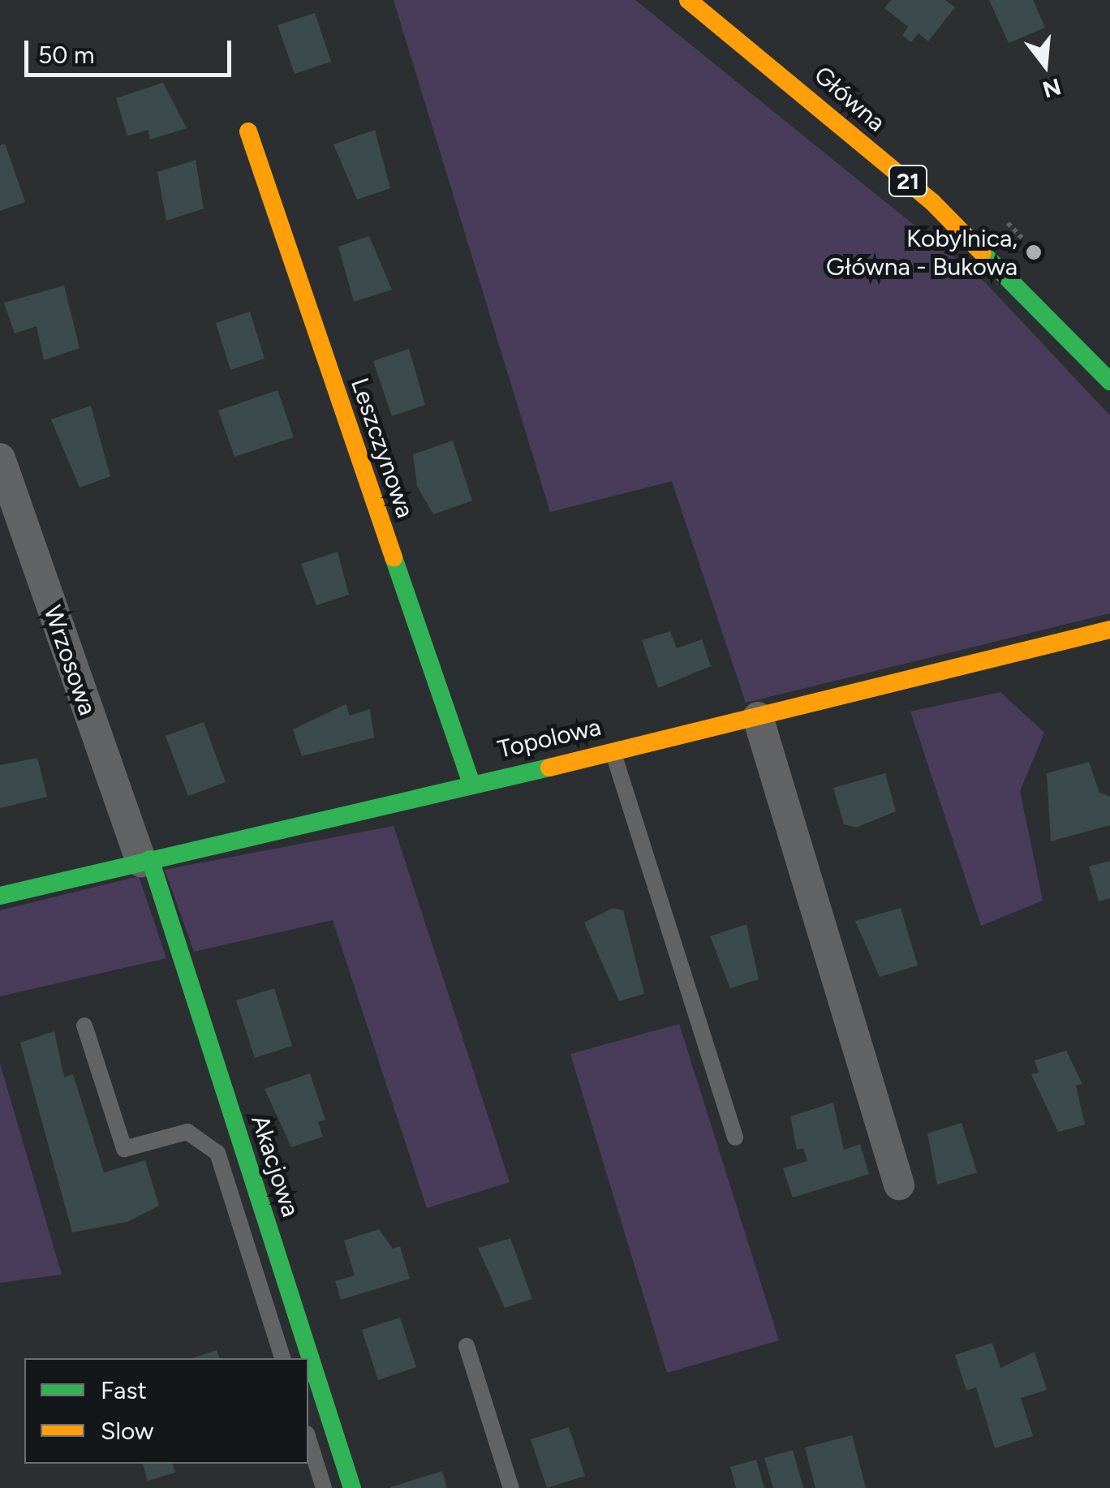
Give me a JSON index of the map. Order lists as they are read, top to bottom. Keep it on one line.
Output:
{"streets":{"street":["Główna","21","Leszczynowa","Wrzosowa","Topolowa","Akacjowa"]},"crossings":[["Leszczynowa","Topolowa"],["Wrzosowa","Topolowa"],["Wrzosowa","Akacjowa"],["Topolowa","Akacjowa"]],"places":["Kobylnica, Główna - Bukowa"],"legend":["Fast","Slow"],"scale_bar":"50 m","north":"bottom"}
